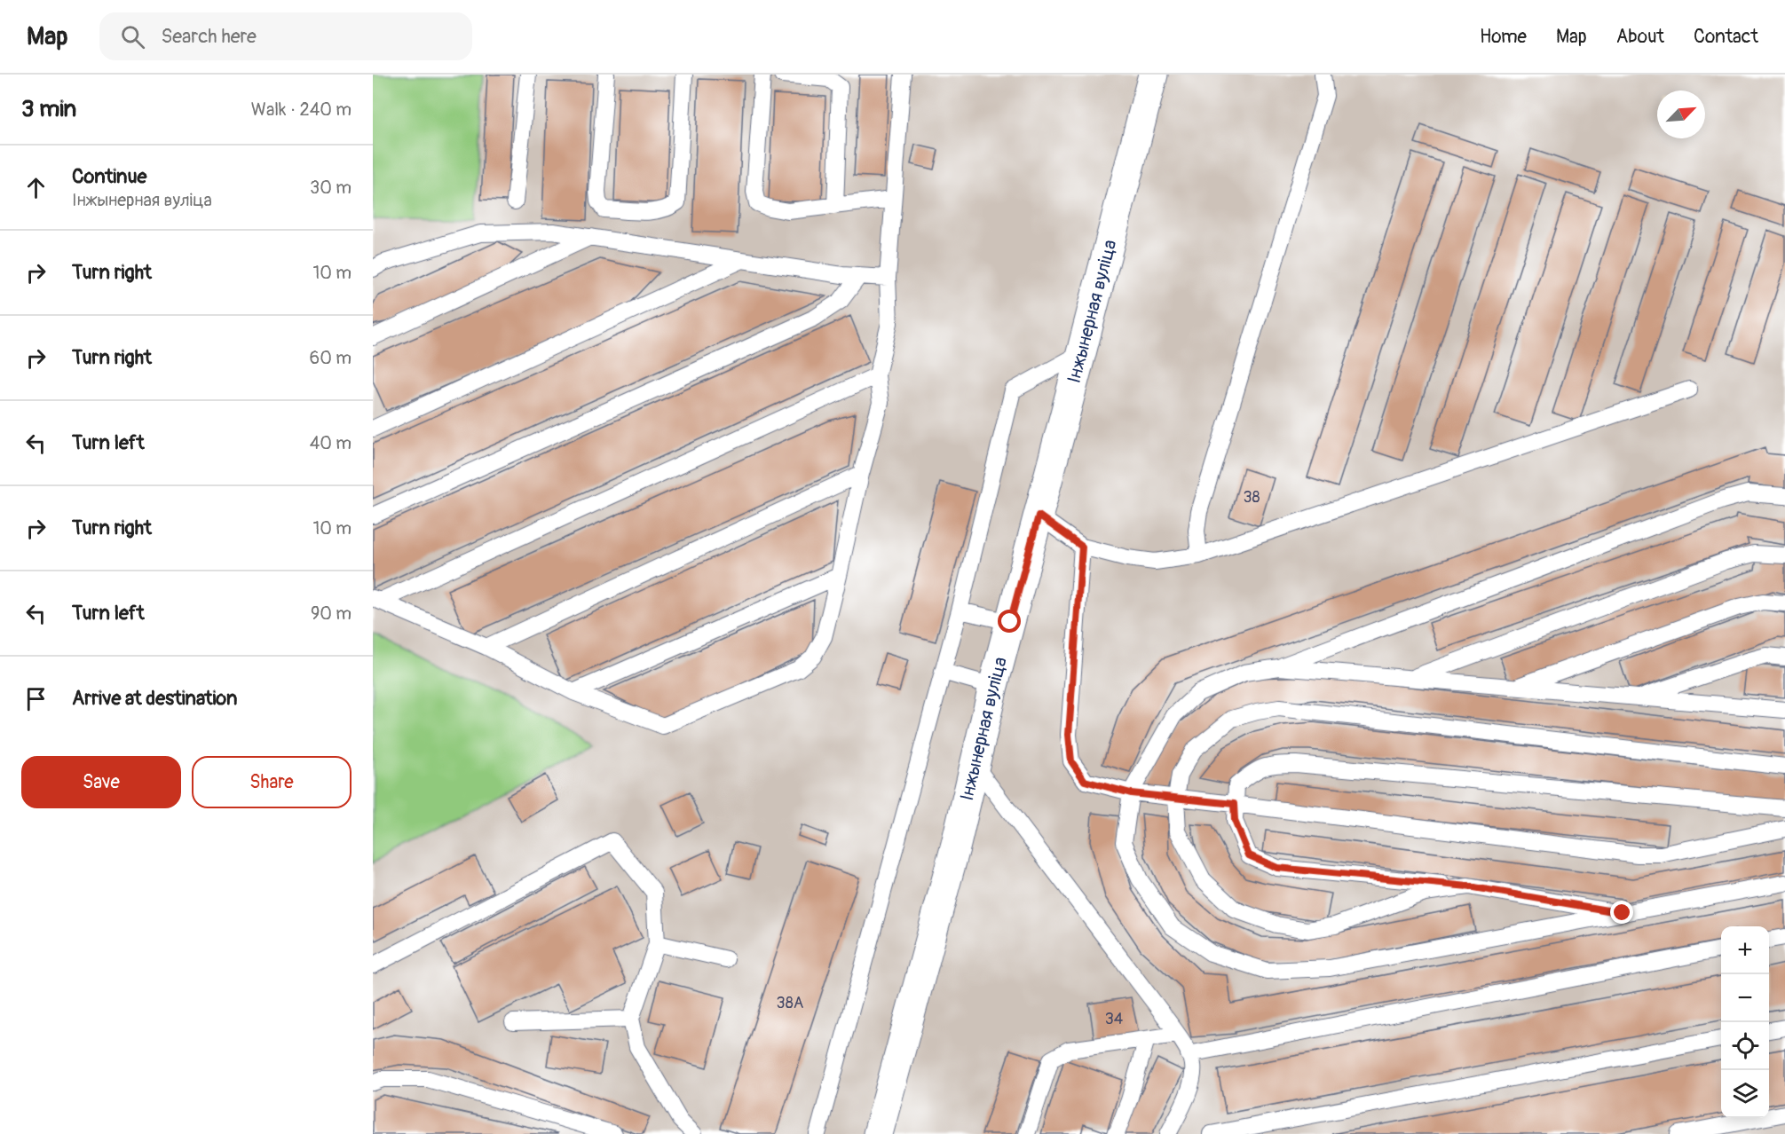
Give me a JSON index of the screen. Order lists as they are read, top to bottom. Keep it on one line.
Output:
{"streets":{"street":["Інжынерная вуліца"]},"house_numbers":["38","38А","34"],"north":"top right","page":{"header":"Map","search":"Search here","nav":["Home","Map","About","Contact"],"heading":["3 min","Walk · 240 m"],"list":[["Continue","Інжынерная вуліца","30 m"],["Turn right","10 m"],["Turn right","60 m"],["Turn left","40 m"],["Turn right","10 m"],["Turn left","90 m"],"Arrive at destination"],"buttons":["Save","Share"],"map_buttons":["+","−"]}}
